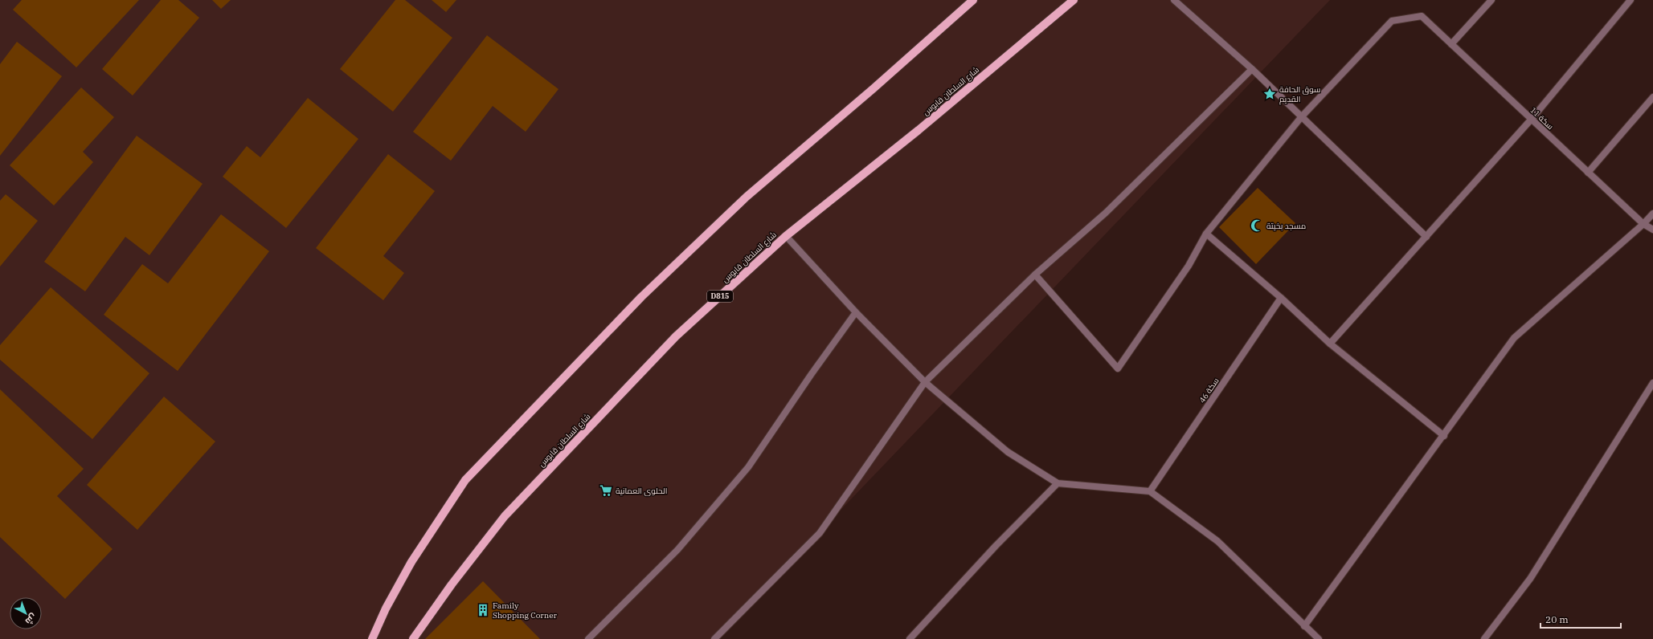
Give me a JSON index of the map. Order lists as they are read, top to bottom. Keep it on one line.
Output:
{"streets":{"main road":["شارع السلطان قابوس","D815"],"street":["سكة 11","سكة 46"]},"places":{"place":["سوق الحافة القديم"],"mosque":["مسجد بخيتة"],"supermarket":["الحلوى العمانية"],"building":["Family Shopping Corner"]},"scale_bar":"20 m","north":"bottom right"}
